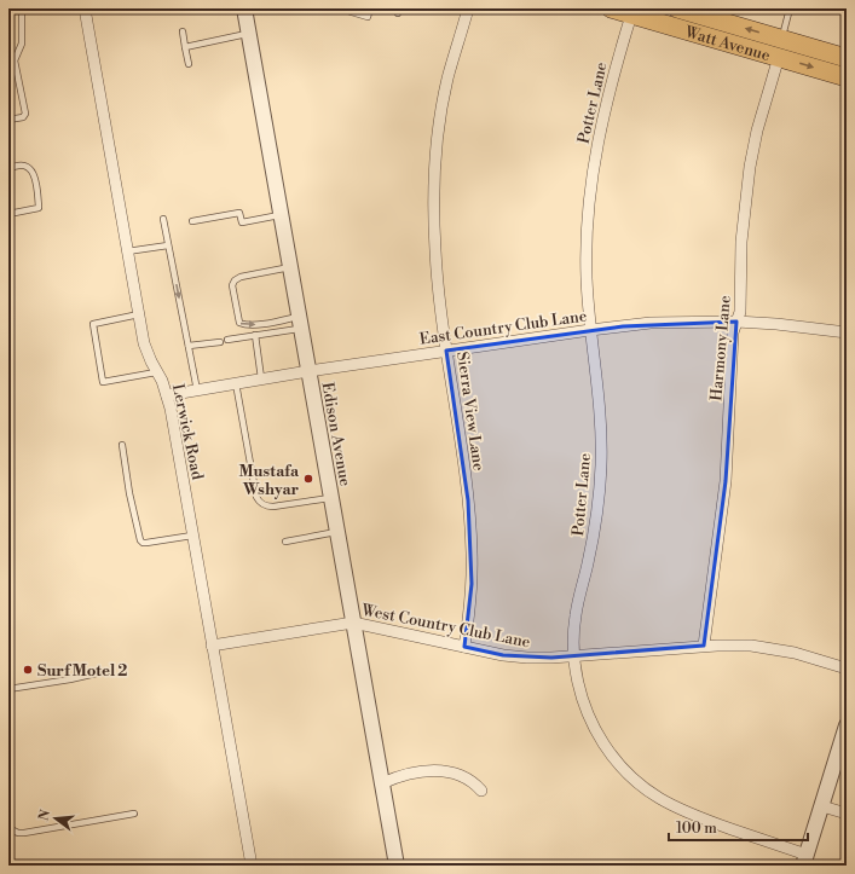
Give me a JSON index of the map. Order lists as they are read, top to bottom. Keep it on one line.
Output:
{"streets":{"main road":["Watt Avenue"],"street":["Potter Lane","East Country Club Lane","Harmony Lane","Sierra View Lane","Lerwick Road","Edison Avenue","West Country Club Lane"]},"crossings":[["Watt Avenue","Potter Lane"],["Watt Avenue","Harmony Lane"],["Potter Lane","East Country Club Lane"],["Potter Lane","West Country Club Lane"],["East Country Club Lane","Harmony Lane"],["East Country Club Lane","Sierra View Lane"],["East Country Club Lane","Lerwick Road"],["East Country Club Lane","Edison Avenue"],["Harmony Lane","West Country Club Lane"],["Sierra View Lane","West Country Club Lane"],["Lerwick Road","West Country Club Lane"],["Edison Avenue","West Country Club Lane"]],"places":["Mustafa Wshyar","Surf Motel 2"],"scale_bar":"100 m","north":"left"}
